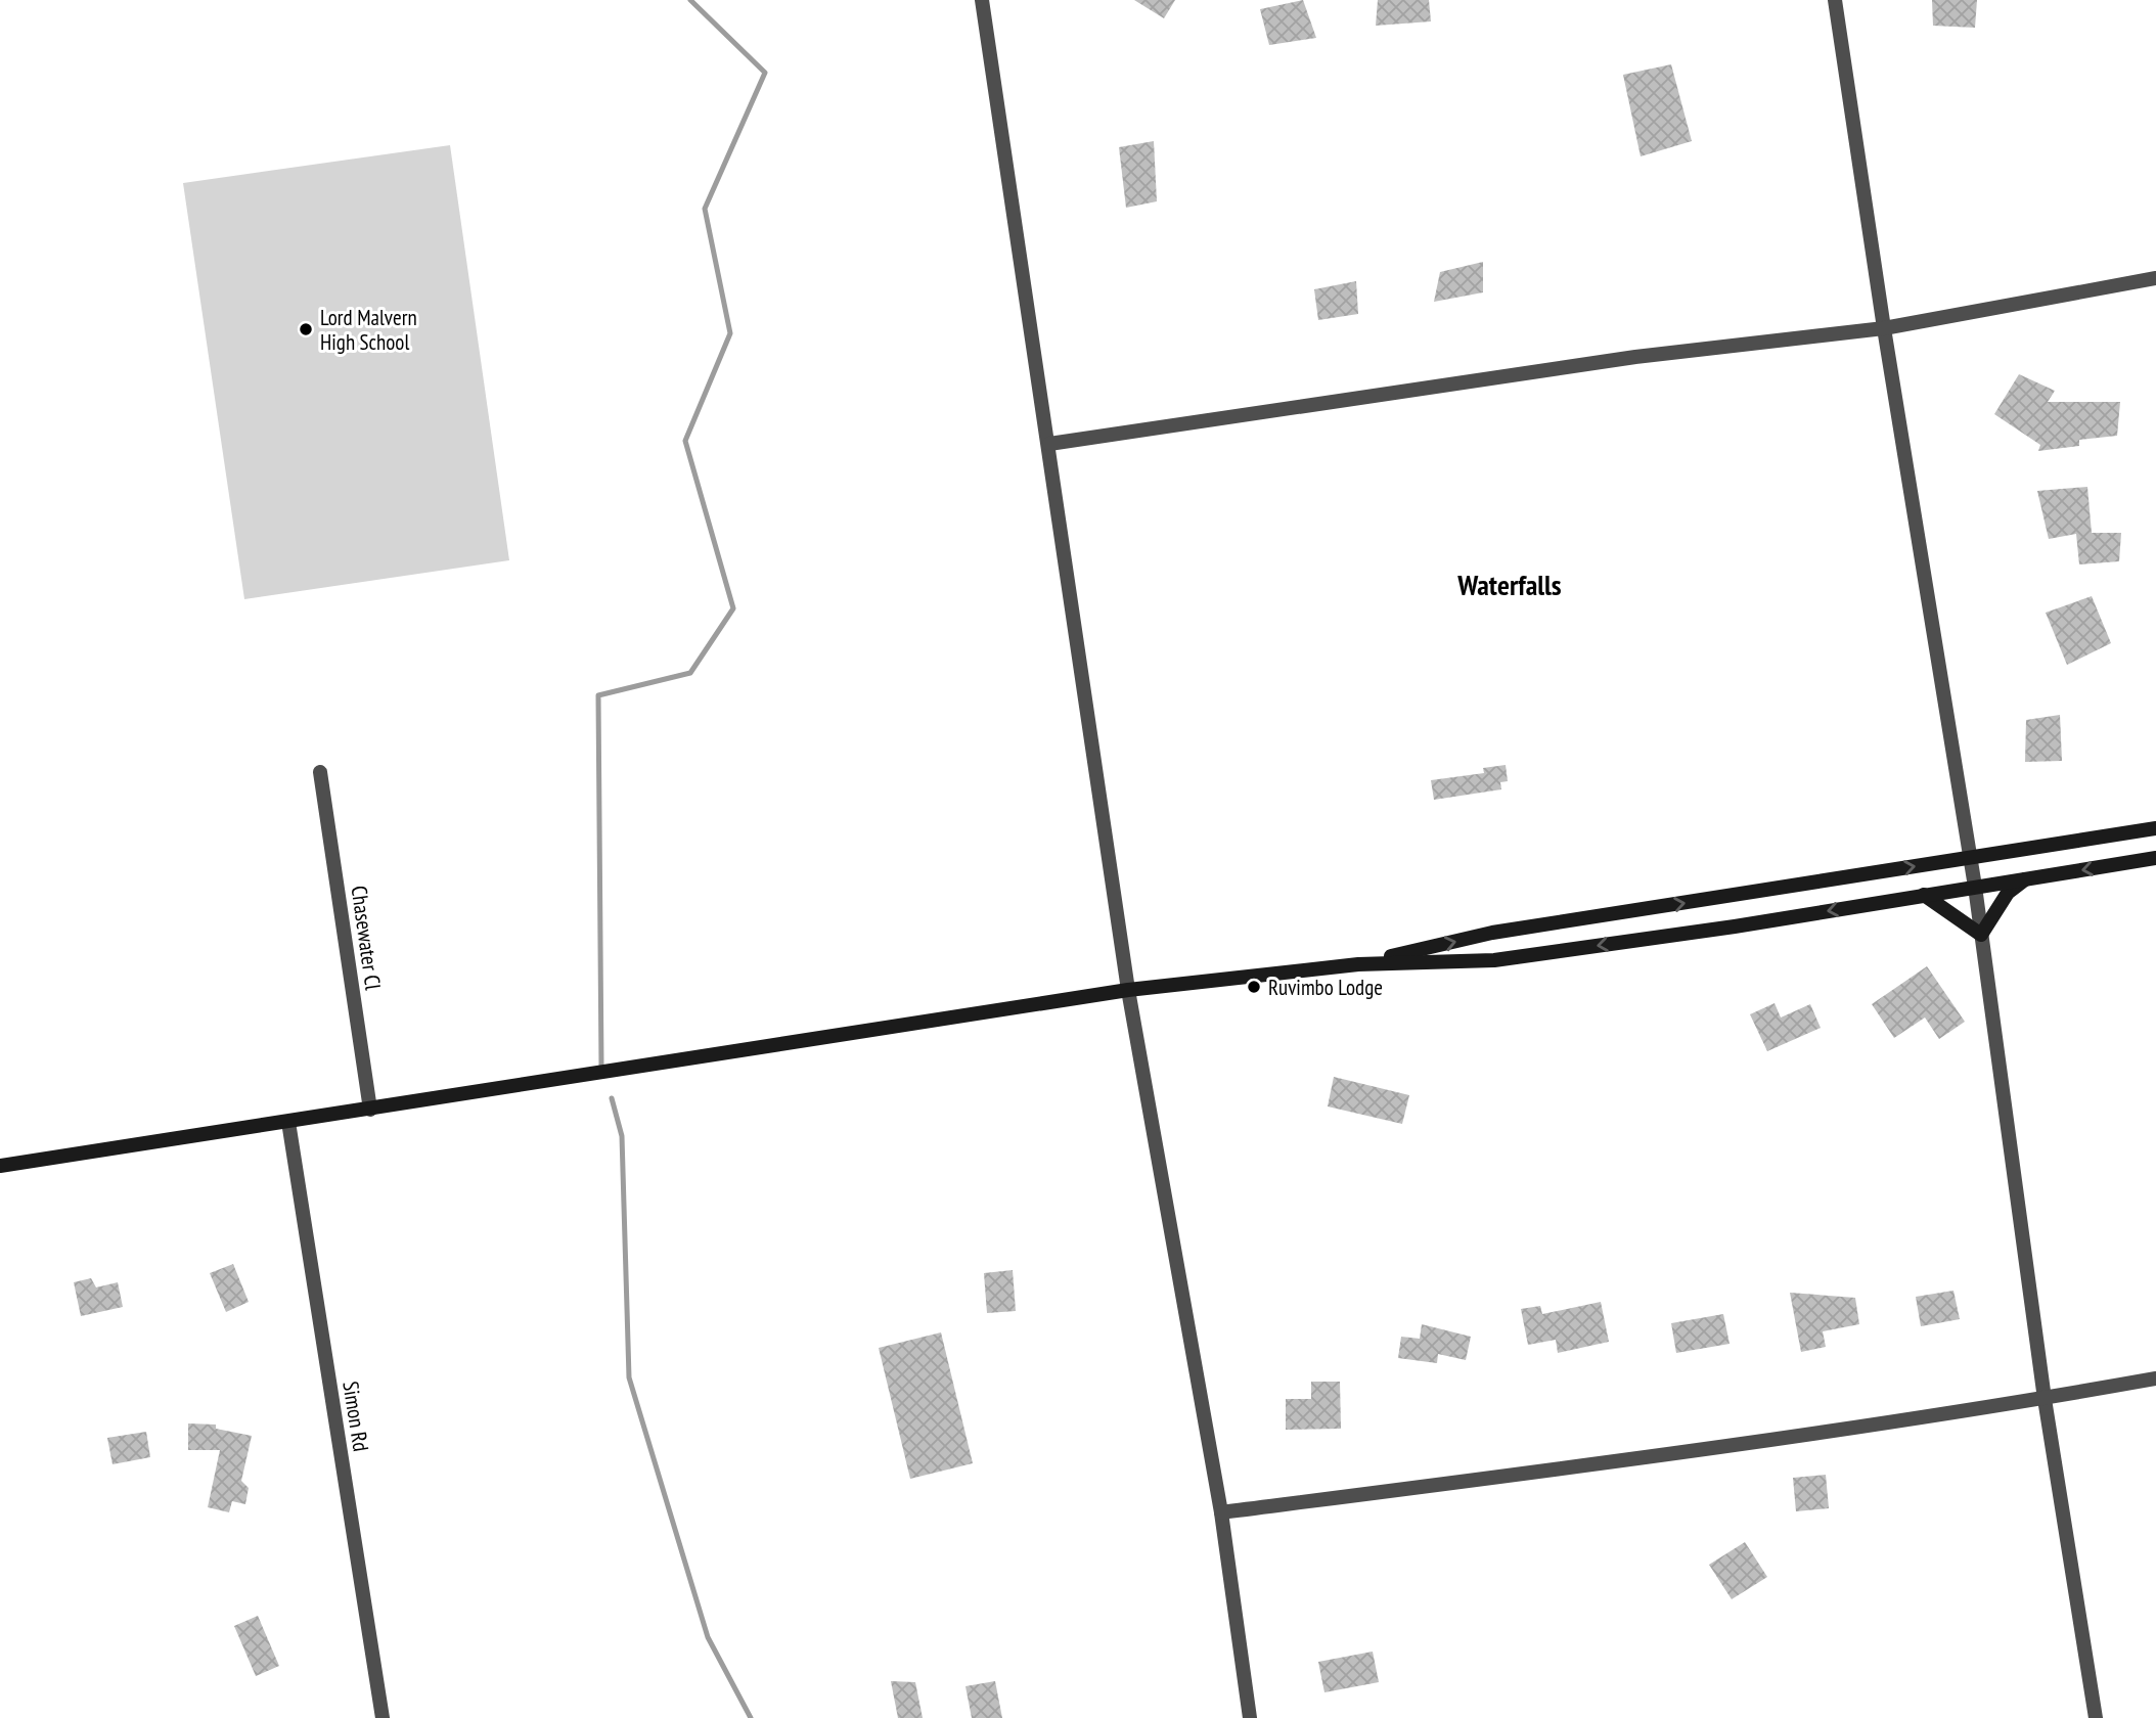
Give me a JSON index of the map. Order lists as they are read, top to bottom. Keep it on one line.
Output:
{"streets":{"street":["Chasewater Cl","Simon Rd"]},"districts":["Waterfalls"],"places":["Lord Malvern High School","Ruvimbo Lodge"]}
